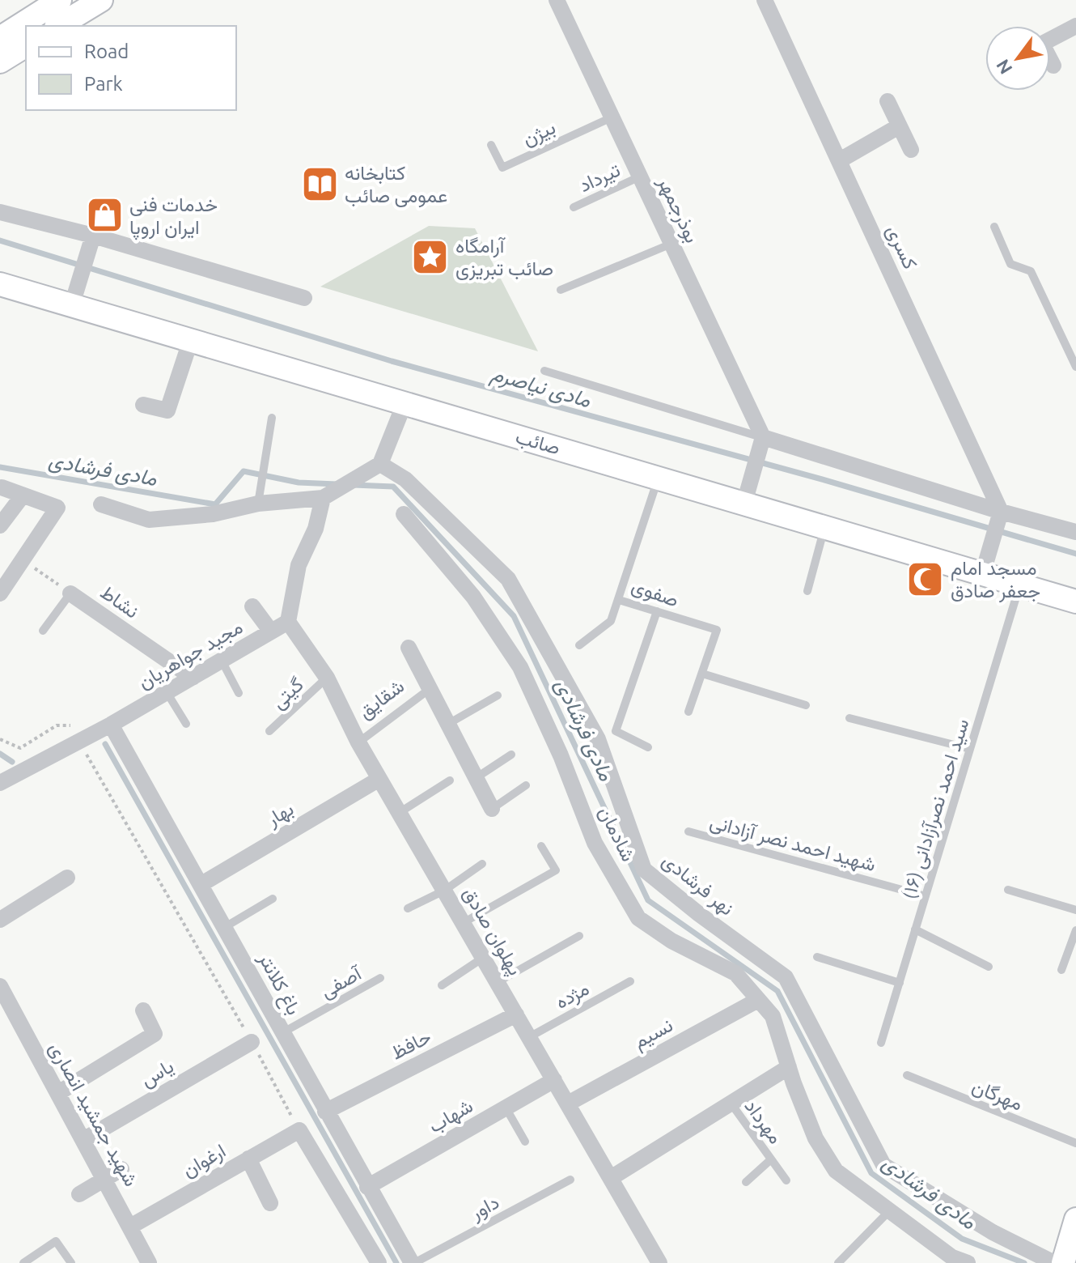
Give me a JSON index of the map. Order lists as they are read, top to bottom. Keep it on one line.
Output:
{"streets":{"main road":["صائب"],"street":["بوذرجمهر","کسری","نشاط","مجید جواهریان","شقایق","بهار","شادمان","نهر فرشادی","پهلوان صادق","باغ کلانتر","نسیم","حافظ","یاس","شهید جمشید انصاری","شهاب","ارغوان"],"lane":["بیژن","تیرداد","صفوی","گیتی","سید احمد نصرآزادانی (۱۶)","شهید احمد نصر آزادانی","آصفی","مژده","مهرگان","مهرداد","داور"]},"crossings":[["بیژن","بوذرجمهر"],["تیرداد","بوذرجمهر"],["صائب","صفوی"],["صائب","سید احمد نصرآزادانی (۱۶)"],["نشاط","مجید جواهریان"],["مجید جواهریان","پهلوان صادق"],["مجید جواهریان","باغ کلانتر"],["گیتی","پهلوان صادق"],["شقایق","پهلوان صادق"],["سید احمد نصرآزادانی (۱۶)","شهید احمد نصر آزادانی"],["بهار","پهلوان صادق"],["بهار","باغ کلانتر"],["شادمان","نسیم"],["پهلوان صادق","مژده"],["پهلوان صادق","نسیم"],["پهلوان صادق","حافظ"],["پهلوان صادق","شهاب"],["آصفی","باغ کلانتر"],["باغ کلانتر","حافظ"],["باغ کلانتر","شهاب"],["باغ کلانتر","داور"],["یاس","شهید جمشید انصاری"],["شهید جمشید انصاری","ارغوان"]],"water":["مادی نیاصرم","مادی فرشادی"],"places":{"library":["کتابخانه عمومی صائب"],"shop":["خدمات فنی ایران اروپا"],"place":["آرامگاه صائب تبریزی"],"mosque":["مسجد امام جعفر صادق"]},"legend":["Road","Park"],"north":"bottom left"}
